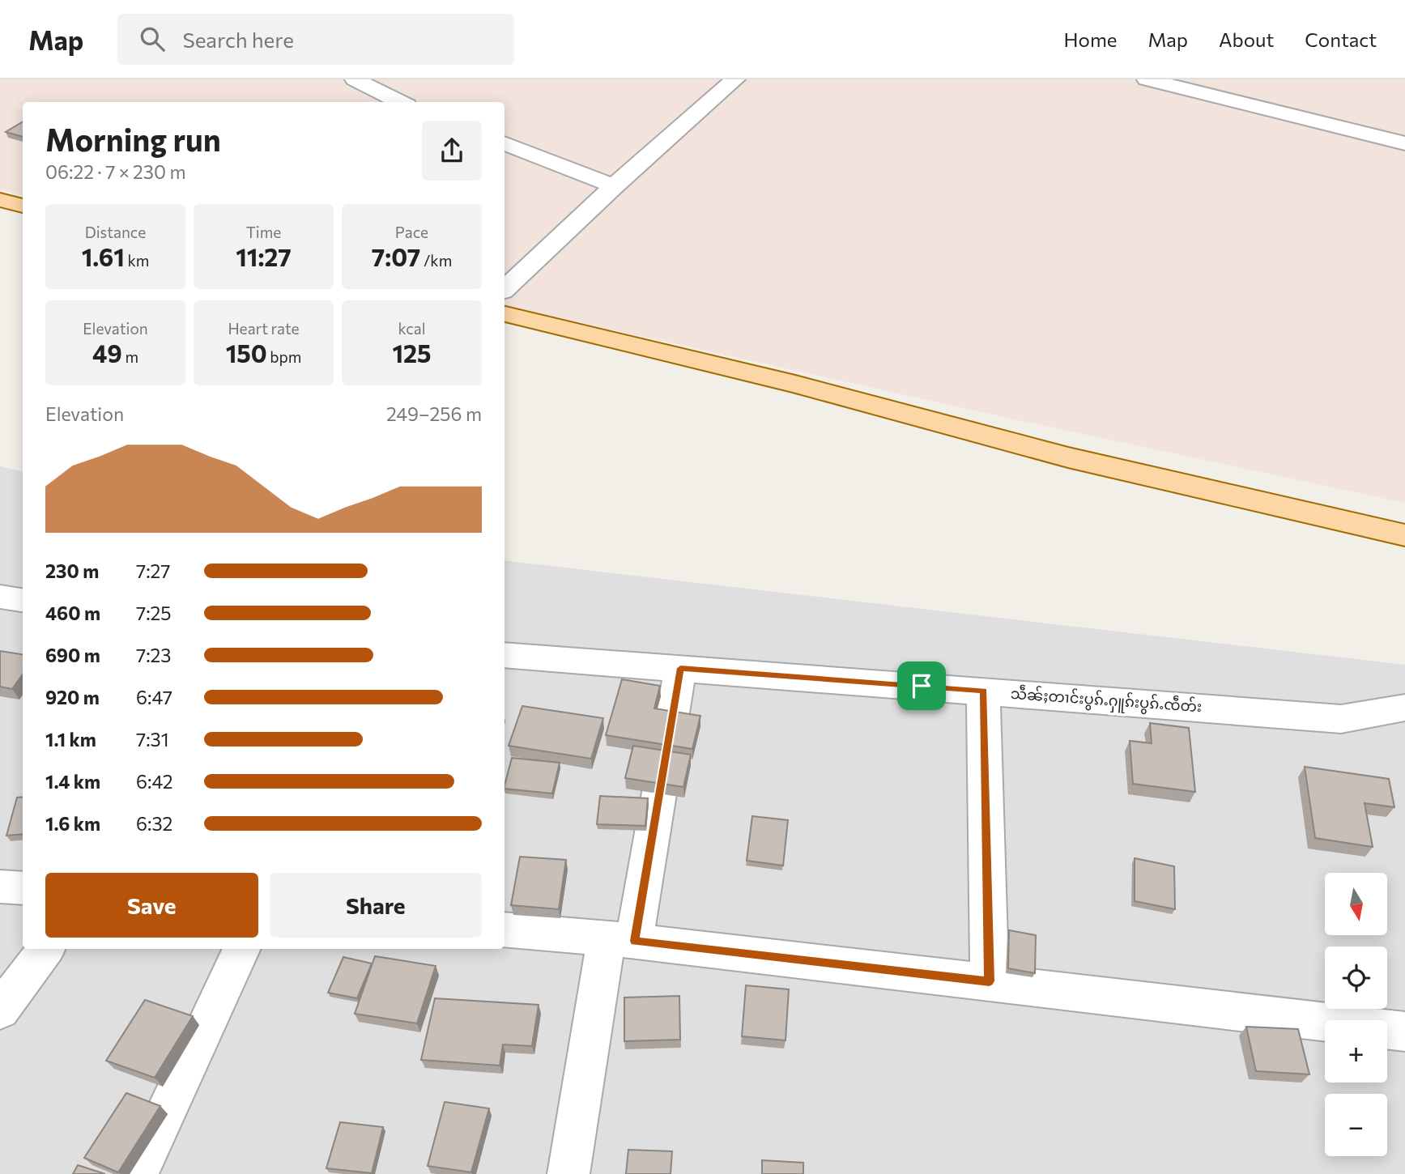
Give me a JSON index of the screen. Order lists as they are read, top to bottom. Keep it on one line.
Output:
{"streets":{"street":["သဵၼ်ႈတၢင်းပွၵ်ႉႁူၵ်းပွၵ်ႉၸဵတ်း"]},"north":"bottom","page":{"header":"Map","search":"Search here","nav":["Home","Map","About","Contact"],"heading":["Morning run","06:22 · 7 × 230 m"],"stats":[["Distance","1.61 km"],["Time","11:27"],["Pace","7:07 /km"],["Elevation","49 m"],["Heart rate","150 bpm"],["kcal","125"]],"chart":["Elevation","249–256 m"],"list":[{"name":"230 m","note":"7:27"},{"name":"460 m","note":"7:25"},{"name":"690 m","note":"7:23"},{"name":"920 m","note":"6:47"},{"name":"1.1 km","note":"7:31"},{"name":"1.4 km","note":"6:42"},{"name":"1.6 km","note":"6:32"}],"buttons":["Save","Share"],"map_buttons":["+","−"]}}
